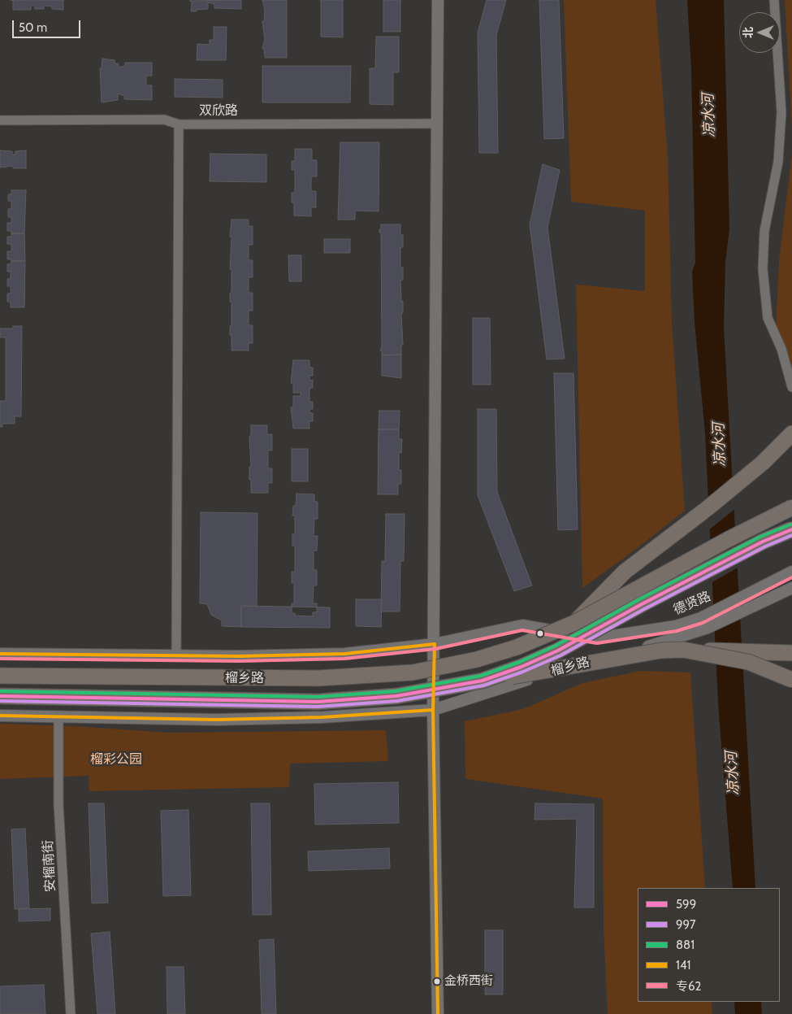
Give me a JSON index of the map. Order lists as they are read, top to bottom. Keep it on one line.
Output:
{"streets":{"highway":["榴乡路"],"street":["双欣路","德贤路","安榴南街"]},"crossings":[["德贤路","榴乡路"],["榴乡路","安榴南街"]],"water":["凉水河"],"parks":["榴彩公园"],"places":["金桥西街"],"lines":["transit line 881","transit line 599","transit line 997","transit line 专62","transit line 141"],"legend":["599","997","881","141","专62"],"scale_bar":"50 m","north":"left"}
